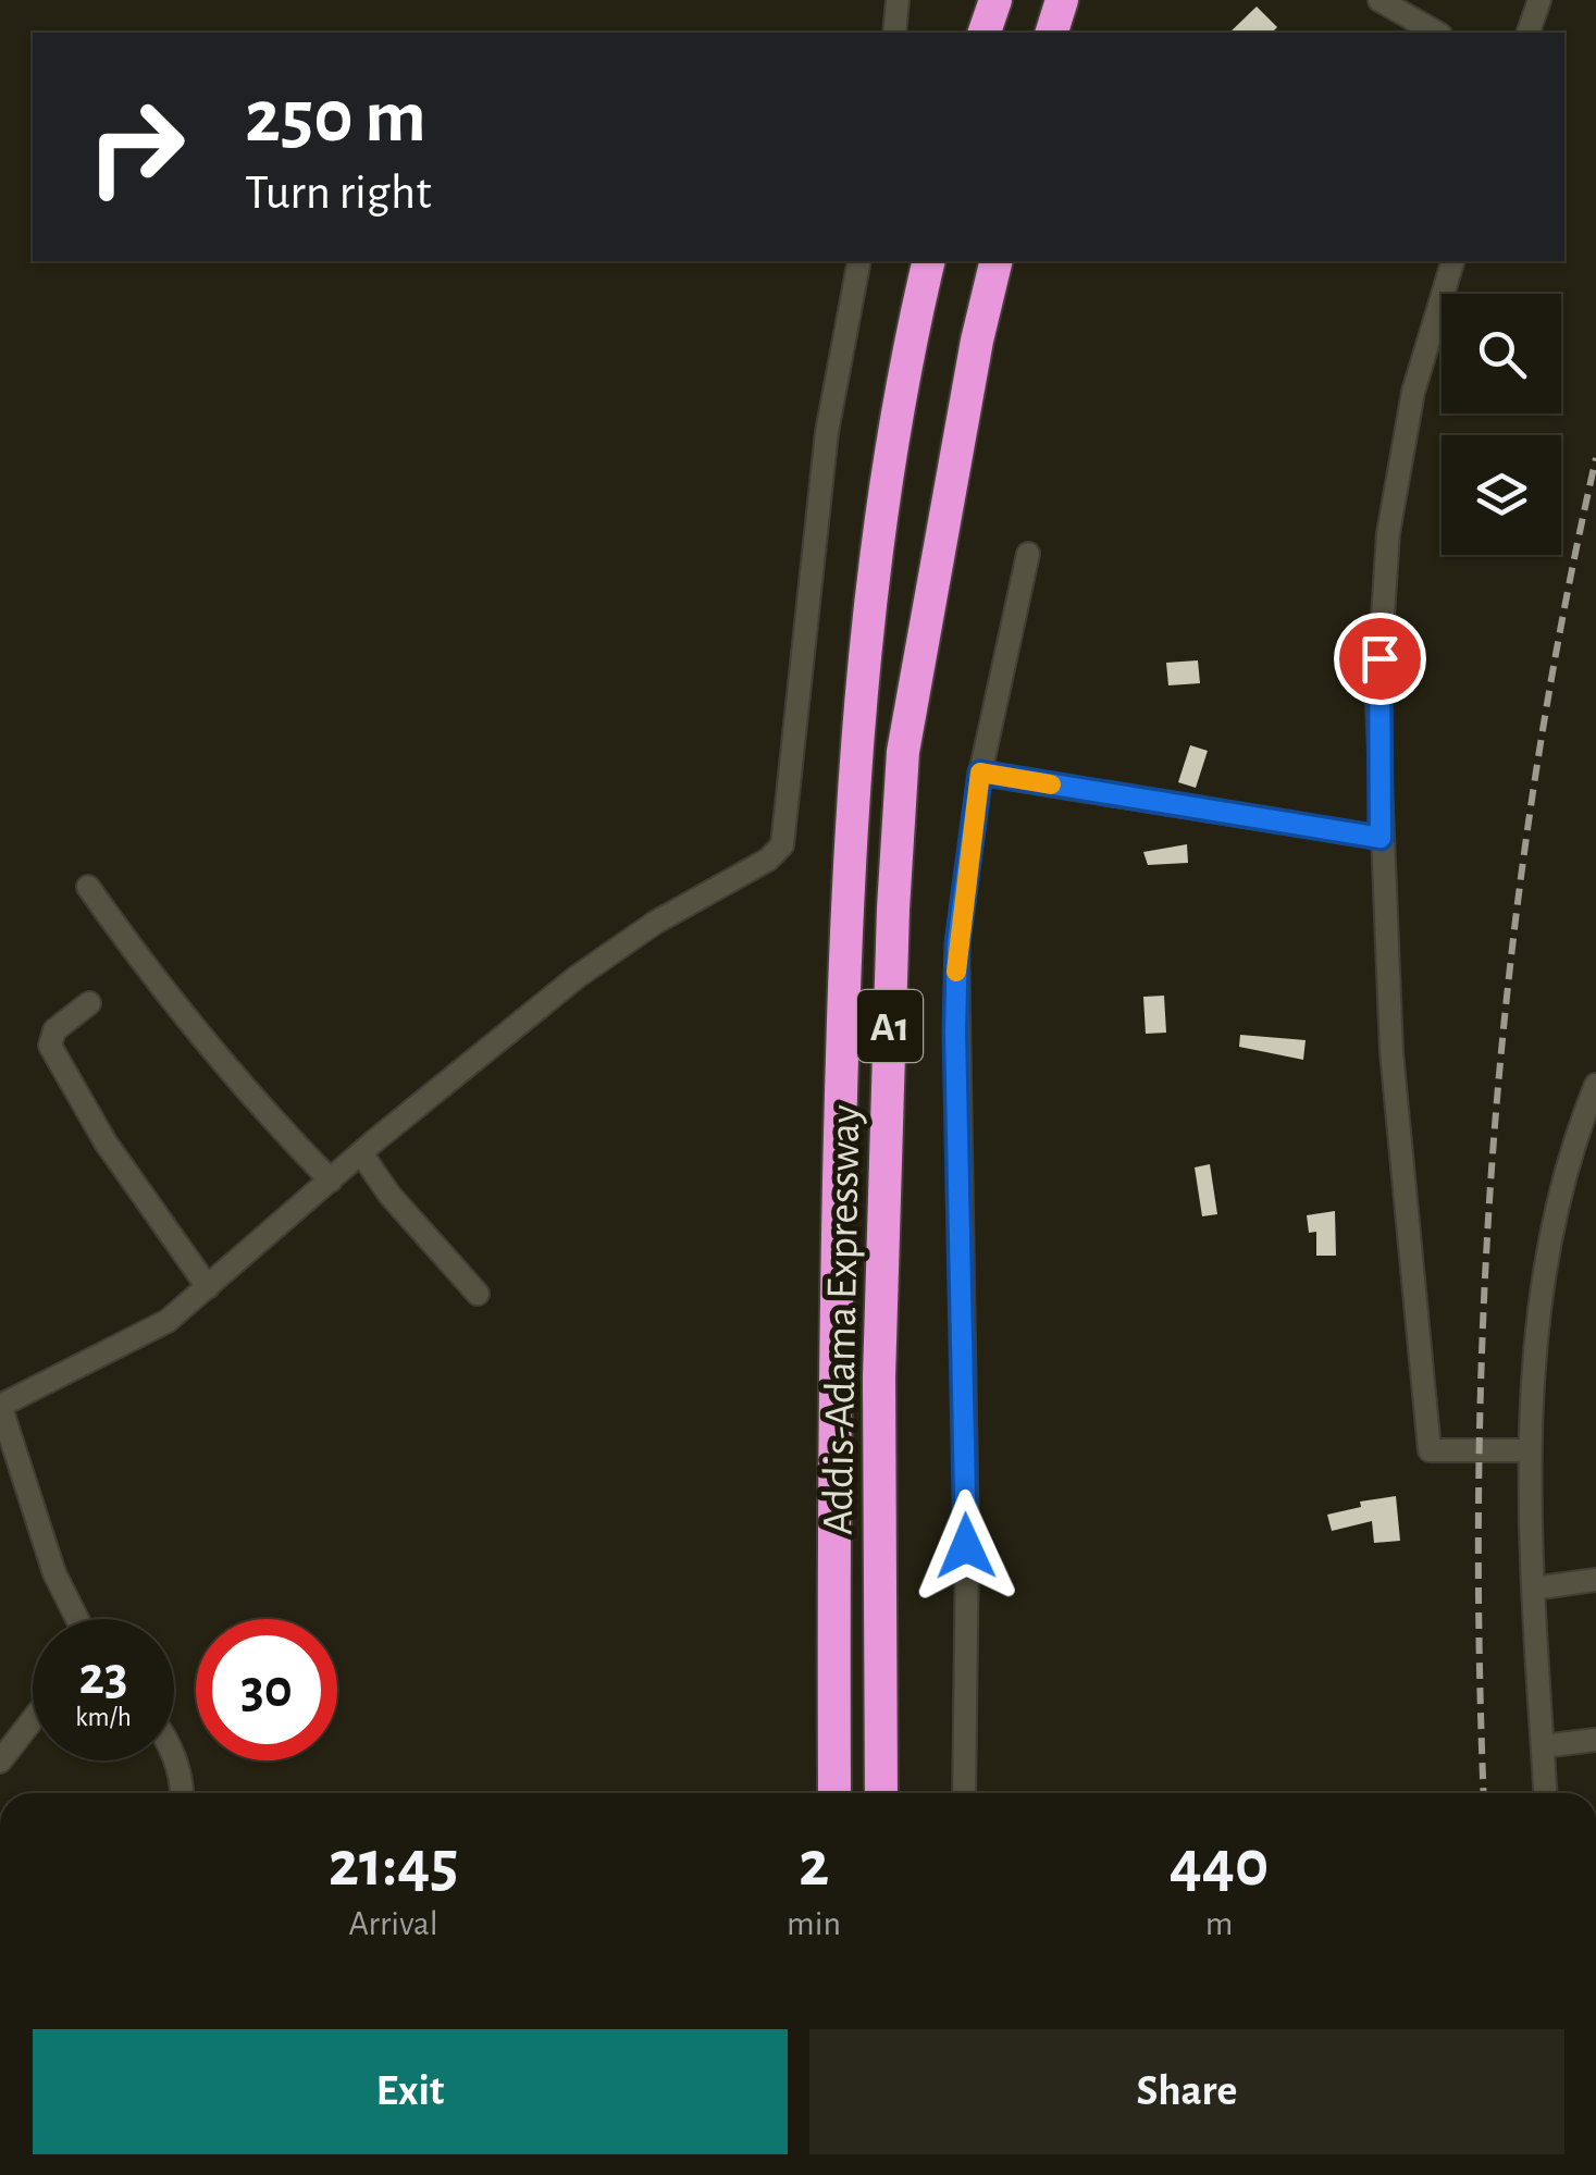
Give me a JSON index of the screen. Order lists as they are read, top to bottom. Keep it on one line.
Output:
{"streets":{"highway":["A1","Addis-Adama Expressway"]},"page":{"turn":["250 m","Turn right"],"speed":"23 km/h","limit":"30","eta":["21:45","Arrival","2","min","440","m"],"buttons":["Exit","Share"]}}
